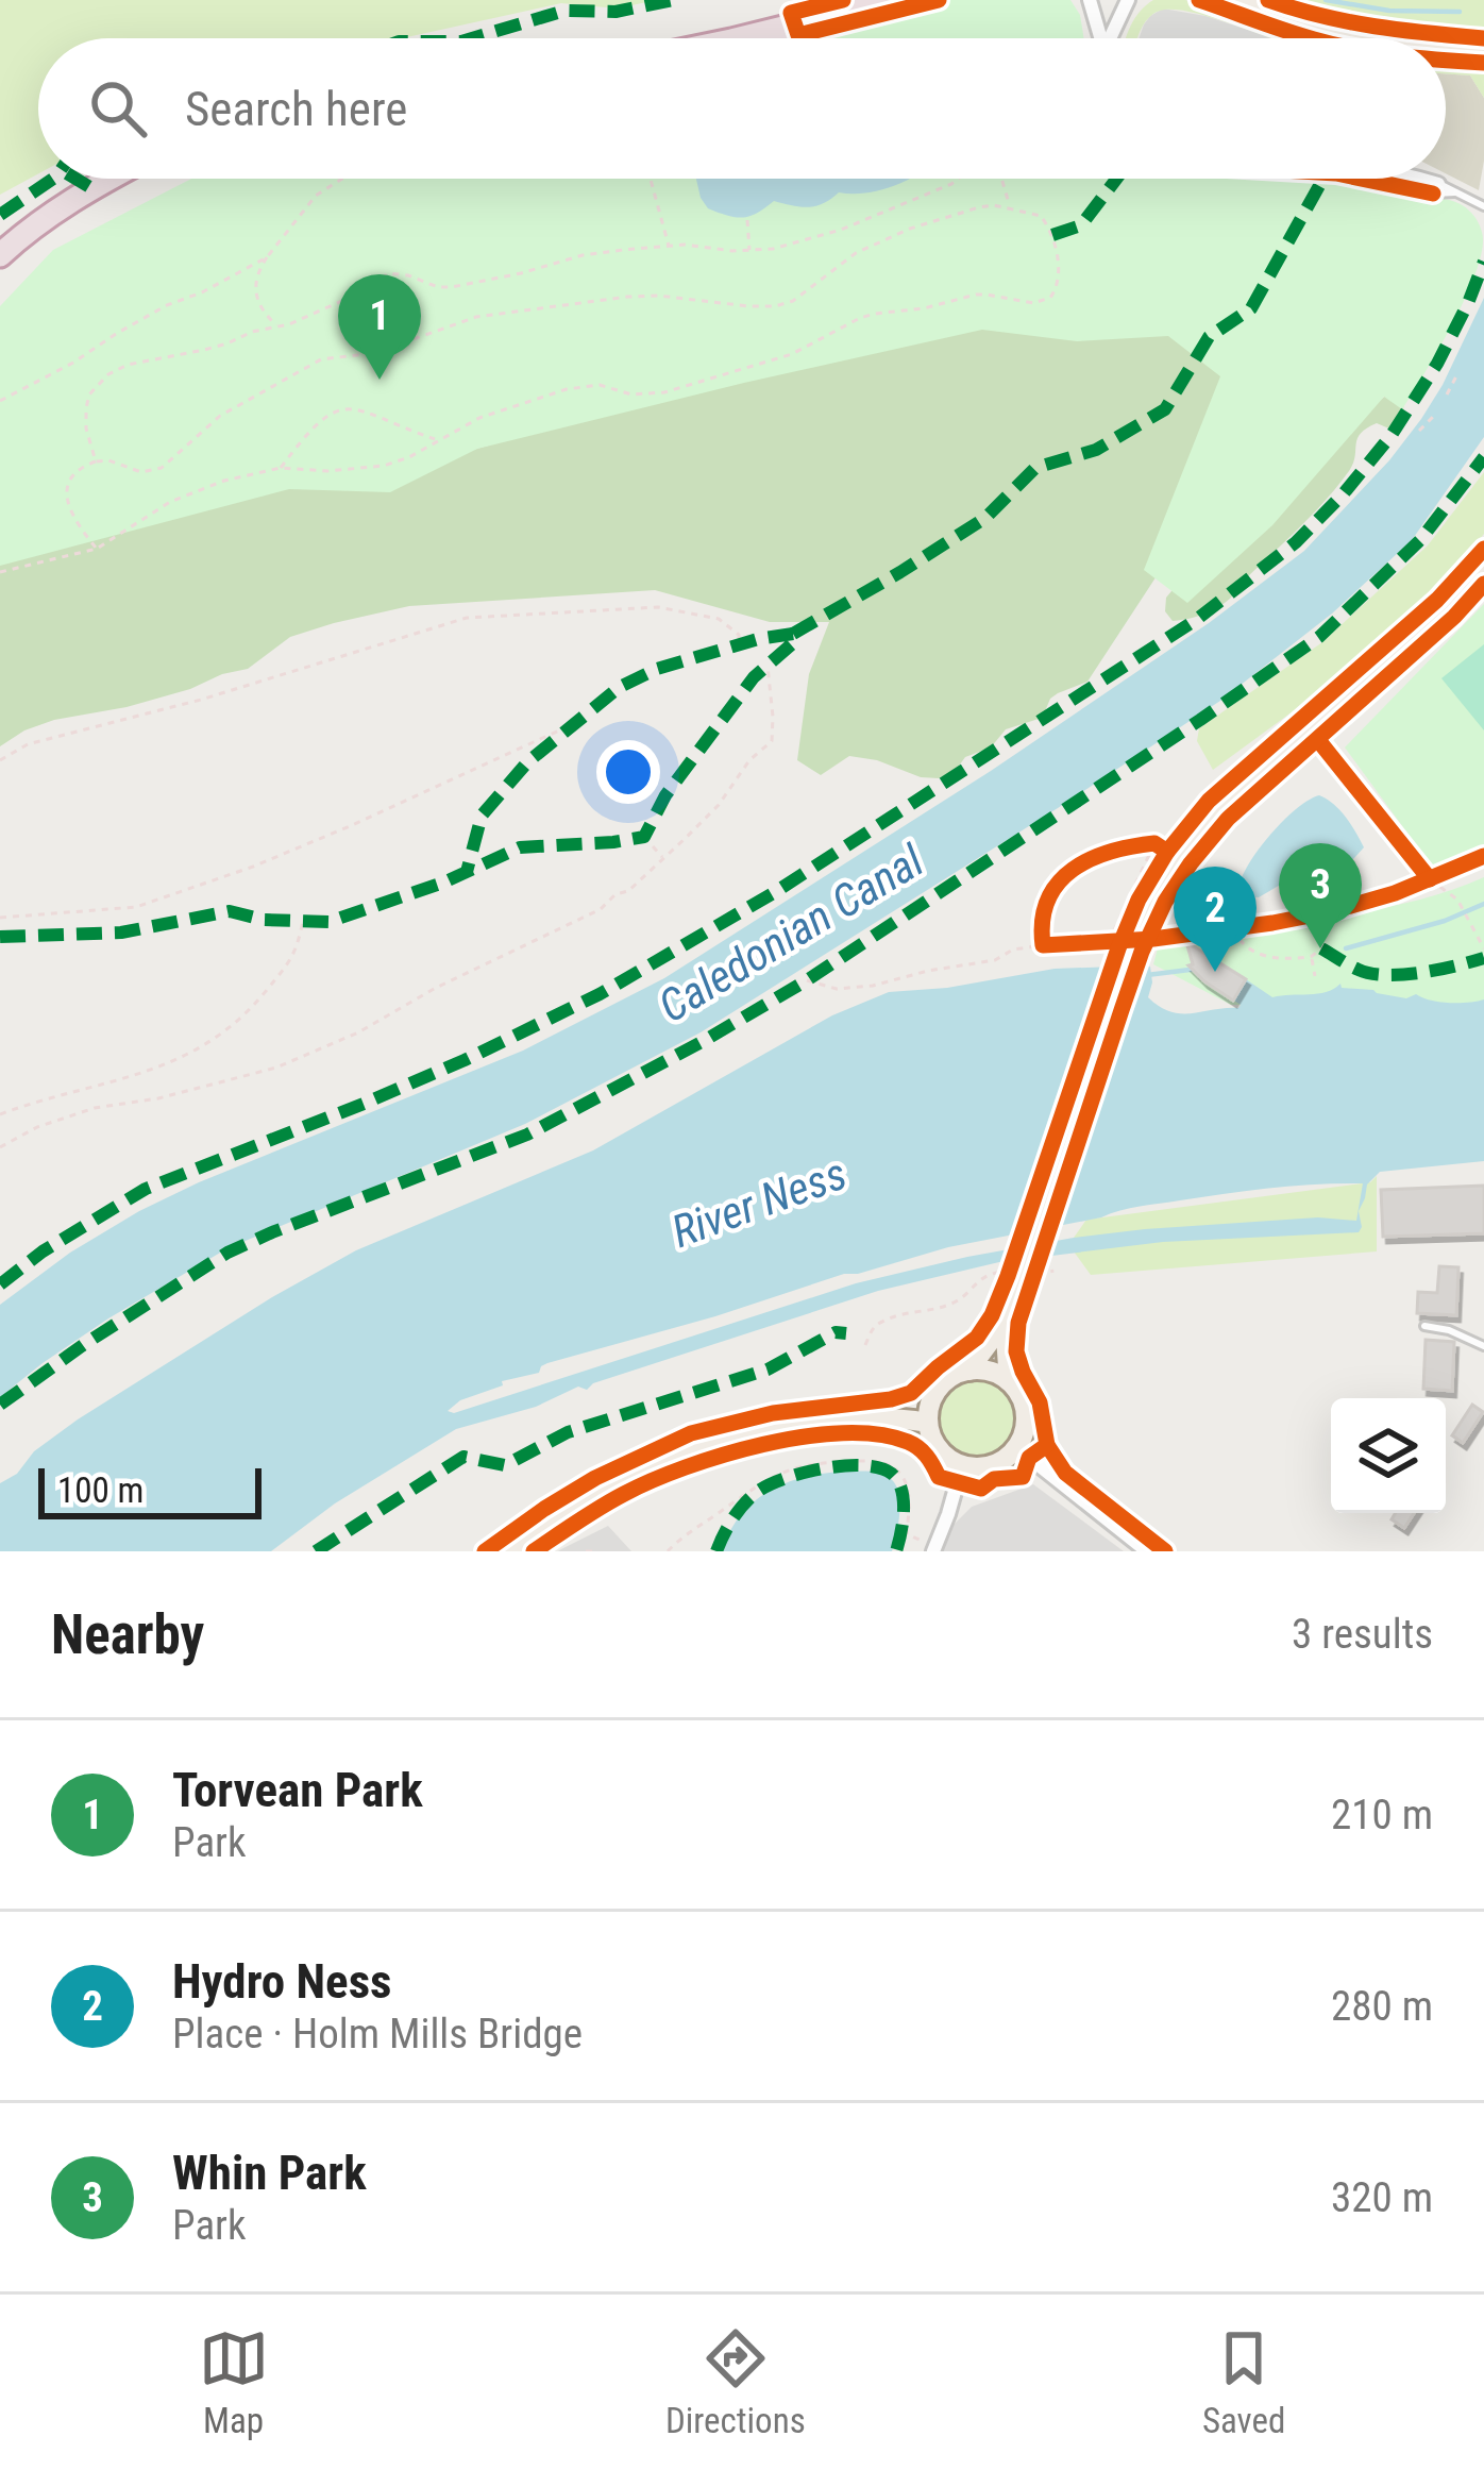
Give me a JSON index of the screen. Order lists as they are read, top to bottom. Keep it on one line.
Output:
{"water":["Caledonian Canal","River Ness"],"scale_bar":"100 m","page":{"search":"Search here","pins":["1","3","2"],"scale":"100 m","heading":["Nearby","3 results"],"list":[{"mark":"1","name":"Torvean Park","note":"Park","value":"210 m"},{"mark":"2","name":"Hydro Ness","note":"Place · Holm Mills Bridge","value":"280 m"},{"mark":"3","name":"Whin Park","note":"Park","value":"320 m"}],"nav":["Map","Directions","Saved"]}}
